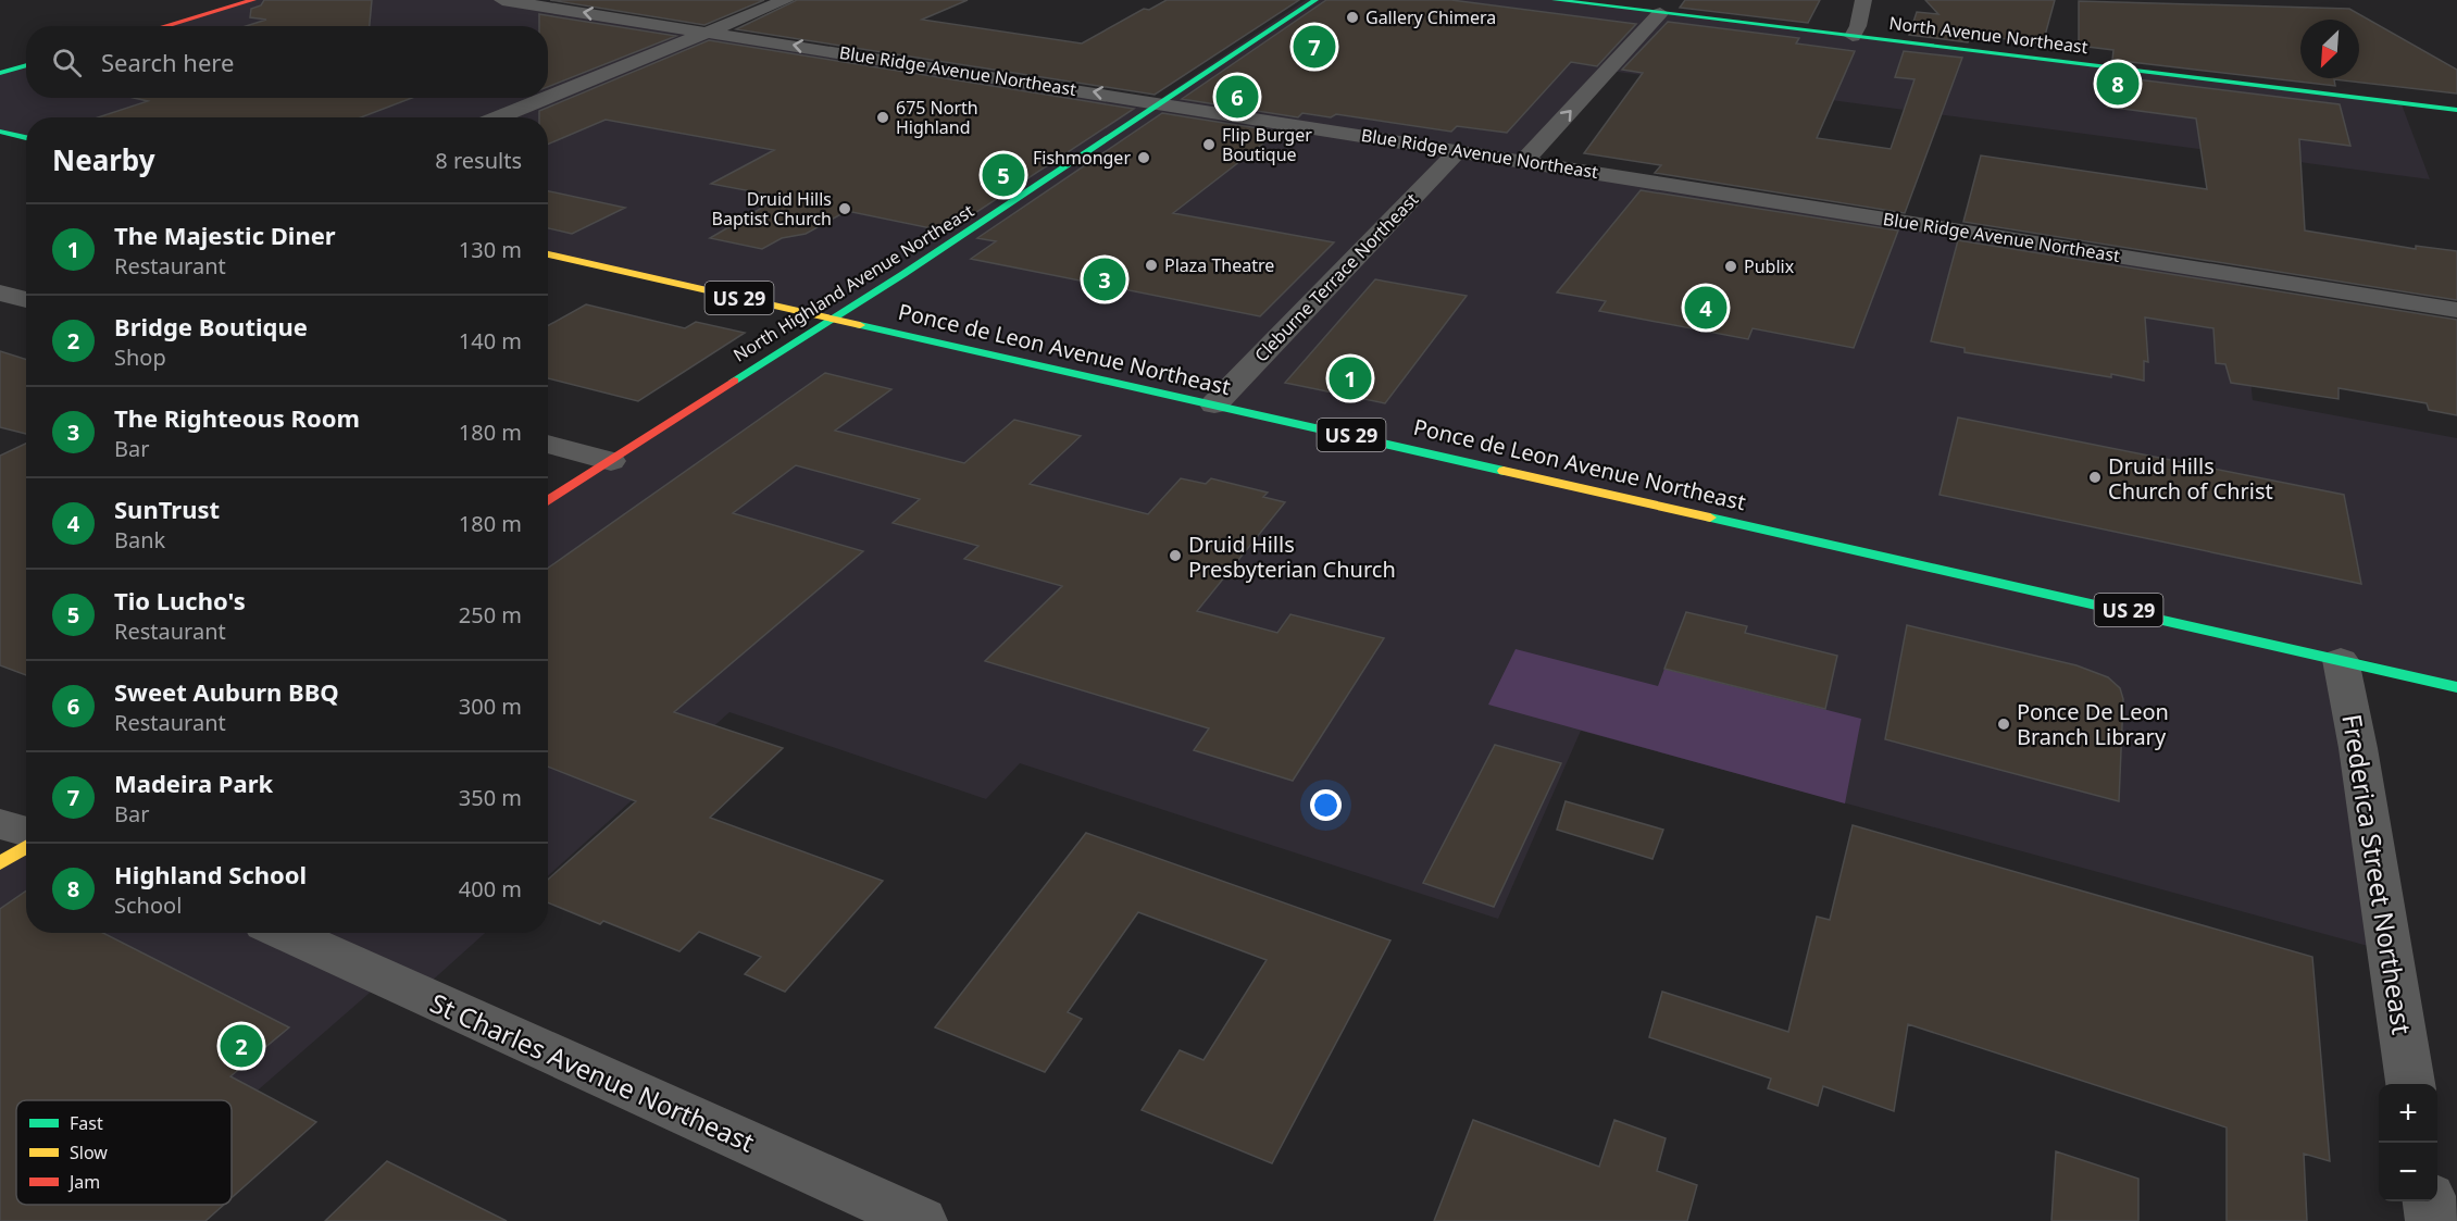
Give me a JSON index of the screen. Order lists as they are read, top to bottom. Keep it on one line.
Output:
{"streets":{"main road":["North Avenue Northeast","North Highland Avenue Northeast","US 29","Ponce de Leon Avenue Northeast"],"street":["Blue Ridge Avenue Northeast","Cleburne Terrace Northeast","Frederica Street Northeast","St Charles Avenue Northeast"]},"crossings":[["Blue Ridge Avenue Northeast","Cleburne Terrace Northeast"],["Blue Ridge Avenue Northeast","North Highland Avenue Northeast"],["Cleburne Terrace Northeast","Ponce de Leon Avenue Northeast"],["North Highland Avenue Northeast","Ponce de Leon Avenue Northeast"],["Ponce de Leon Avenue Northeast","Frederica Street Northeast"]],"places":["Gallery Chimera","675 North Highland","Flip Burger Boutique","Fishmonger","Druid Hills Baptist Church","Plaza Theatre","Publix","Druid Hills Church of Christ","Druid Hills Presbyterian Church","Ponce De Leon Branch Library"],"legend":["Fast","Slow","Jam"],"north":"bottom left","page":{"pins":["7","8","6","5","3","4","1","2"],"search":"Search here","heading":["Nearby","8 results"],"list":[{"mark":"1","name":"The Majestic Diner","note":"Restaurant","value":"130 m"},{"mark":"2","name":"Bridge Boutique","note":"Shop","value":"140 m"},{"mark":"3","name":"The Righteous Room","note":"Bar","value":"180 m"},{"mark":"4","name":"SunTrust","note":"Bank","value":"180 m"},{"mark":"5","name":"Tio Lucho's","note":"Restaurant","value":"250 m"},{"mark":"6","name":"Sweet Auburn BBQ","note":"Restaurant","value":"300 m"},{"mark":"7","name":"Madeira Park","note":"Bar","value":"350 m"},{"mark":"8","name":"Highland School","note":"School","value":"400 m"}],"map_buttons":["+","−"]}}
